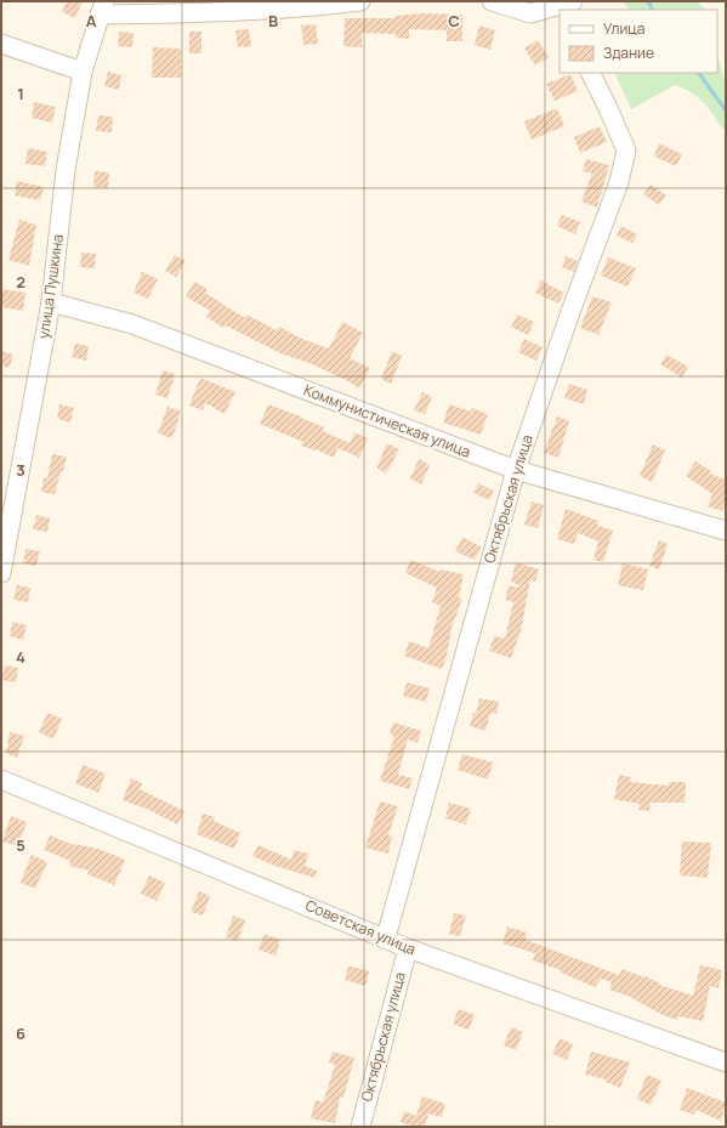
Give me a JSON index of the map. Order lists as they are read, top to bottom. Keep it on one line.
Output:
{"streets":{"street":["улица Пушкина","Коммунистическая улица","Октябрьская улица","Советская улица"]},"crossings":[["улица Пушкина","Коммунистическая улица"],["Коммунистическая улица","Октябрьская улица"],["Октябрьская улица","Советская улица"]],"legend":["Улица","Здание"],"grid":{"columns":["A","B","C"],"rows":["1","2","3","4","5","6"]}}
